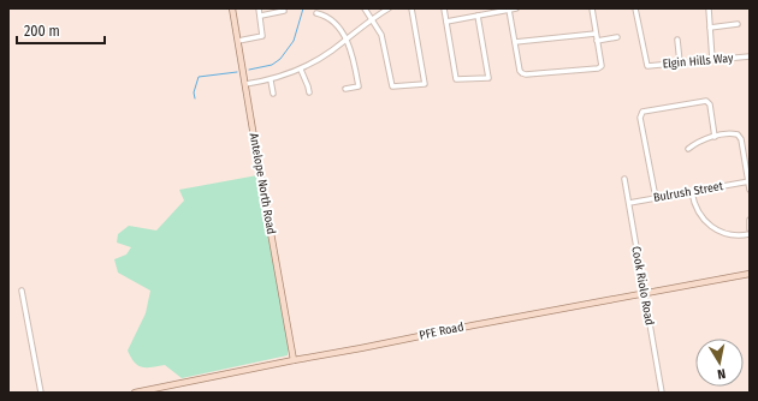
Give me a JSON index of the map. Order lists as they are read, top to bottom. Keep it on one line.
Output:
{"streets":{"main road":["Antelope North Road","PFE Road"],"street":["Elgin Hills Way","Bulrush Street","Cook Riolo Road"]},"crossings":[["Antelope North Road","PFE Road"],["Bulrush Street","Cook Riolo Road"],["Cook Riolo Road","PFE Road"]],"scale_bar":"200 m","north":"bottom"}
